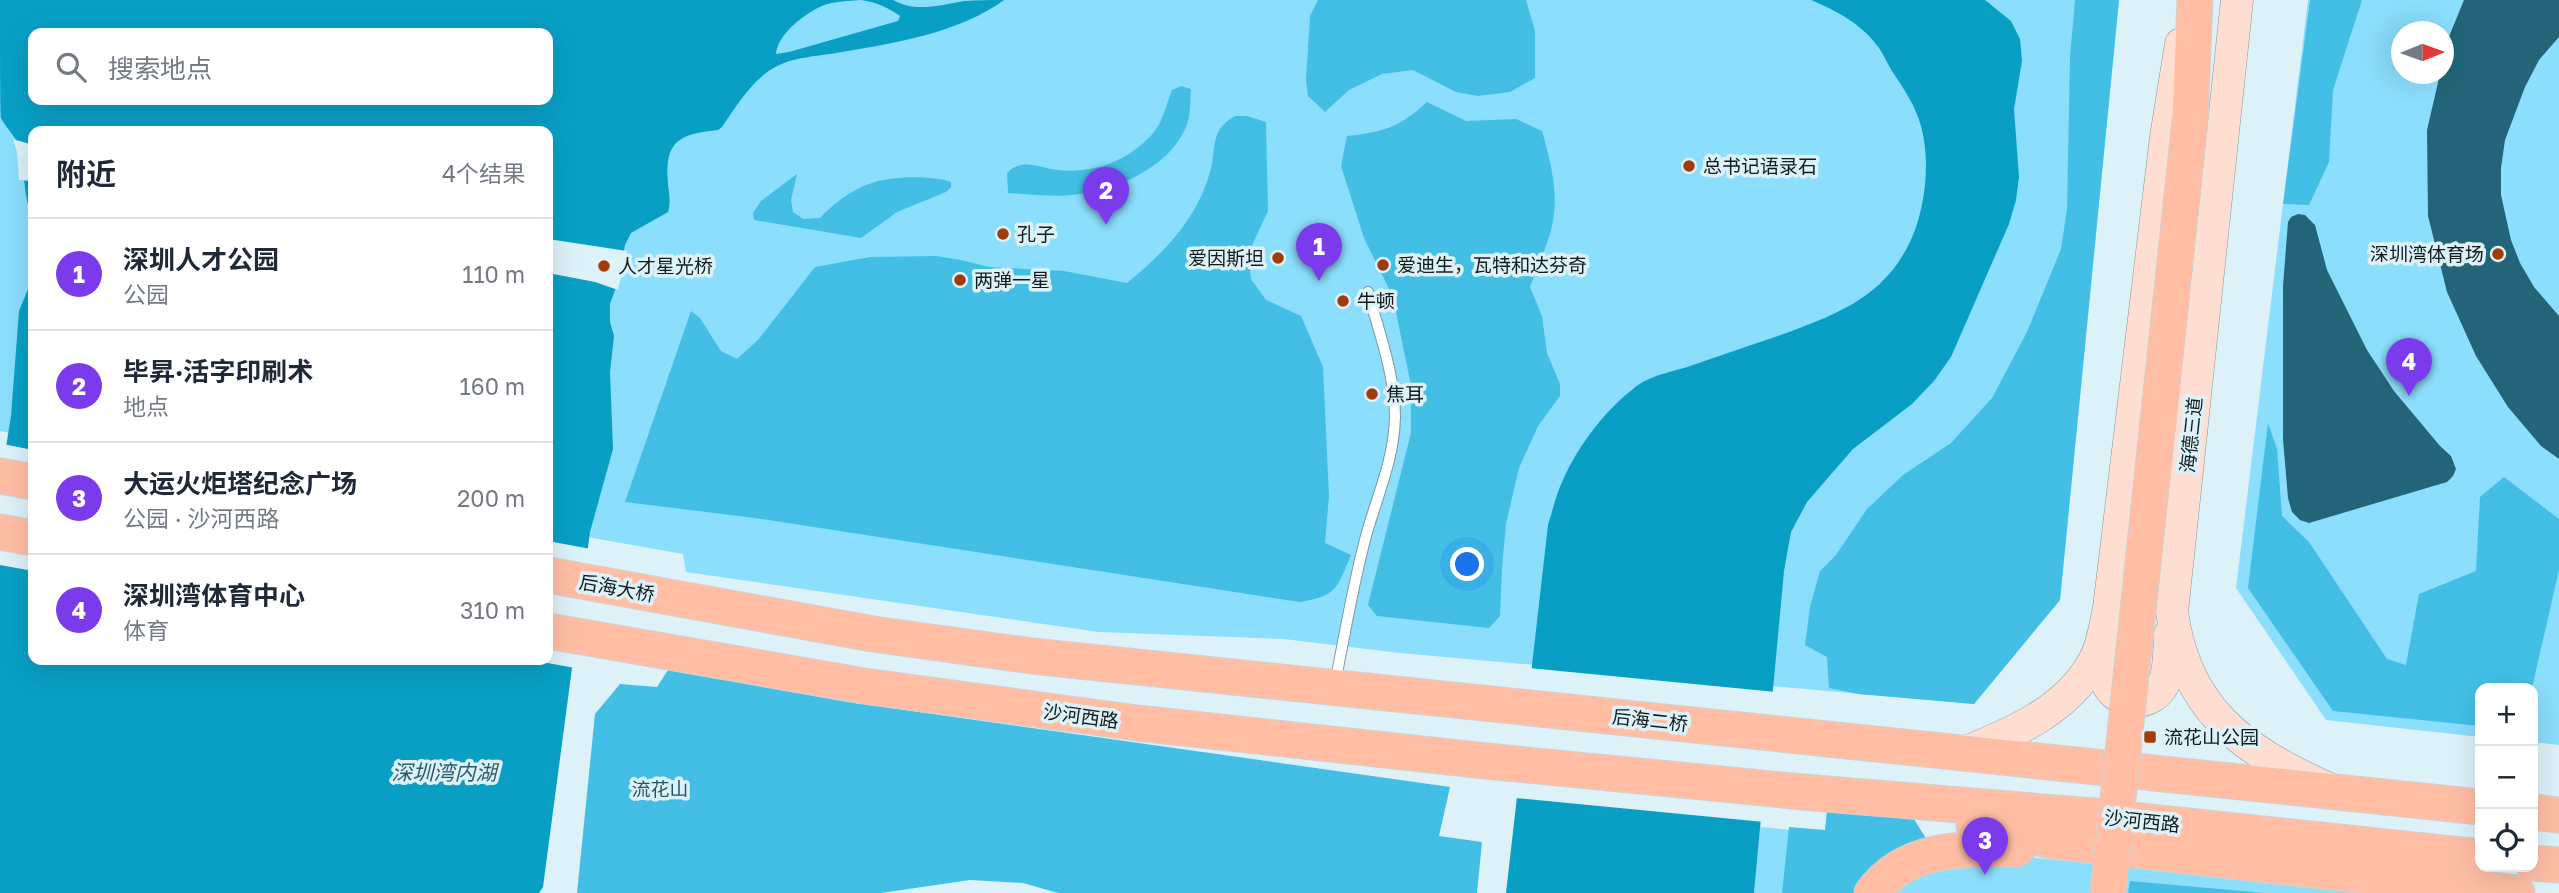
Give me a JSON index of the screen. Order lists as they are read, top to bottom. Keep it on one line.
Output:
{"streets":{"main road":["海德三道","后海大桥","沙河西路","后海二桥"]},"crossings":[["后海大桥","后海二桥"]],"water":["深圳湾内湖"],"parks":["流花山"],"places":{"other":["总书记语录石","孔子","深圳湾体育场","爱因斯坦","爱迪生，瓦特和达芬奇","人才星光桥","两弹一星","牛顿","焦耳"],"transit":["流花山公园"]},"north":"right","page":{"search":"搜索地点","heading":["附近","4个结果"],"pins":["2","1","4","3"],"list":[{"mark":"1","name":"深圳人才公园","note":"公园","value":"110 m"},{"mark":"2","name":"毕昇·活字印刷术","note":"地点","value":"160 m"},{"mark":"3","name":"大运火炬塔纪念广场","note":"公园 · 沙河西路","value":"200 m"},{"mark":"4","name":"深圳湾体育中心","note":"体育","value":"310 m"}],"map_buttons":["+","−"]}}
